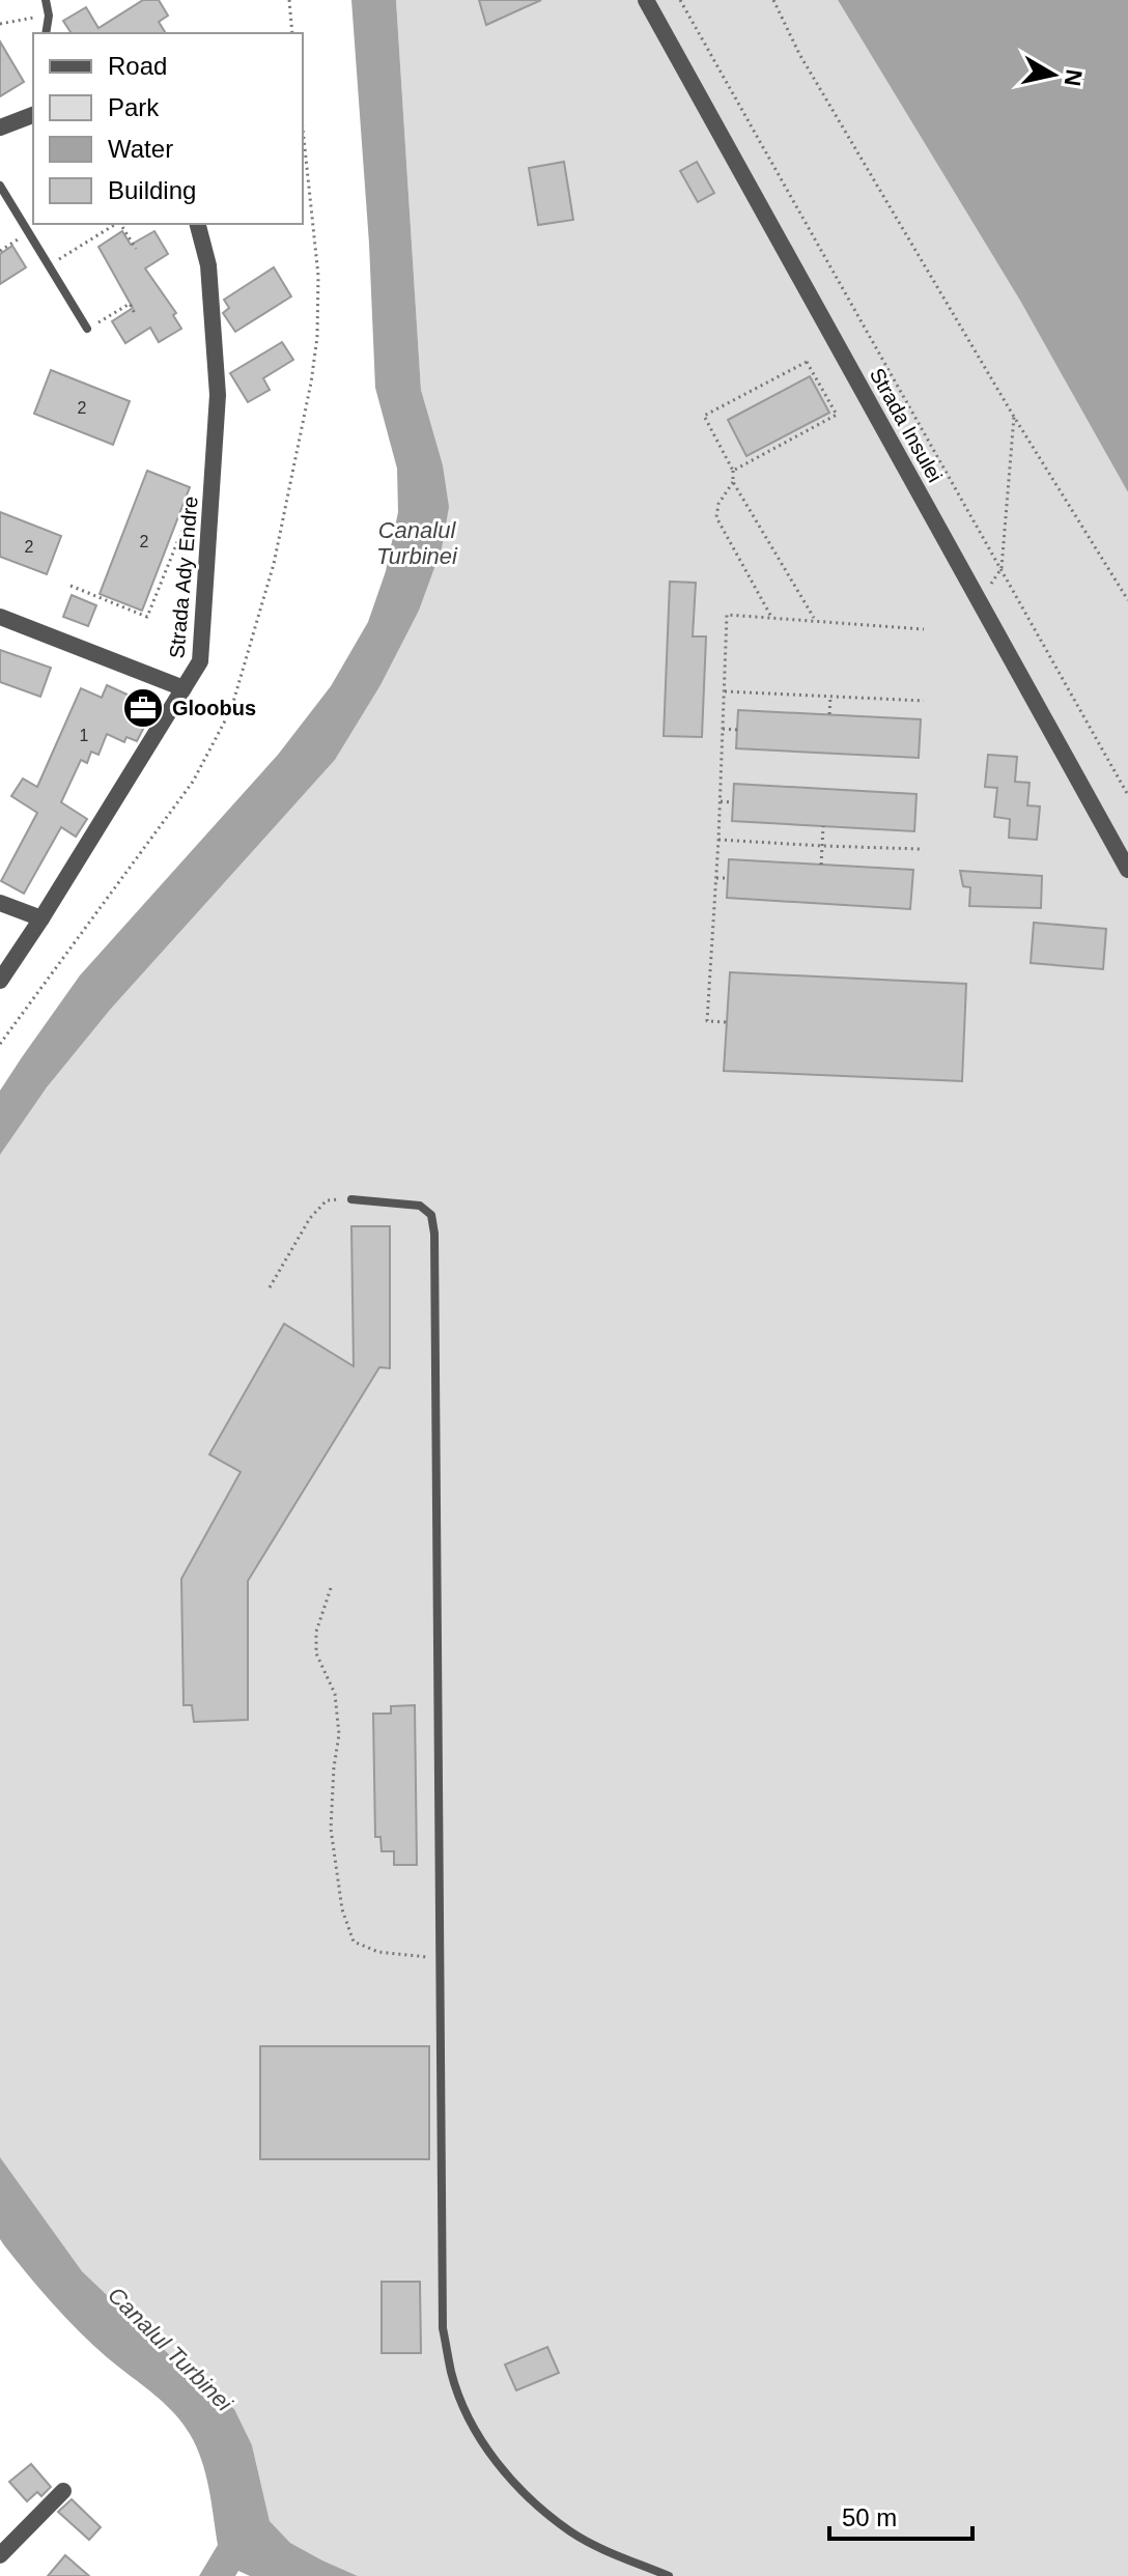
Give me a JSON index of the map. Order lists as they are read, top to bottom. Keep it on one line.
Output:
{"streets":{"street":["Strada Insulei","Strada Ady Endre"]},"water":["Canalul Turbinei"],"places":{"office":["Gloobus"]},"house_numbers":["2","2","2","1"],"legend":["Road","Park","Water","Building"],"scale_bar":"50 m","north":"right"}
